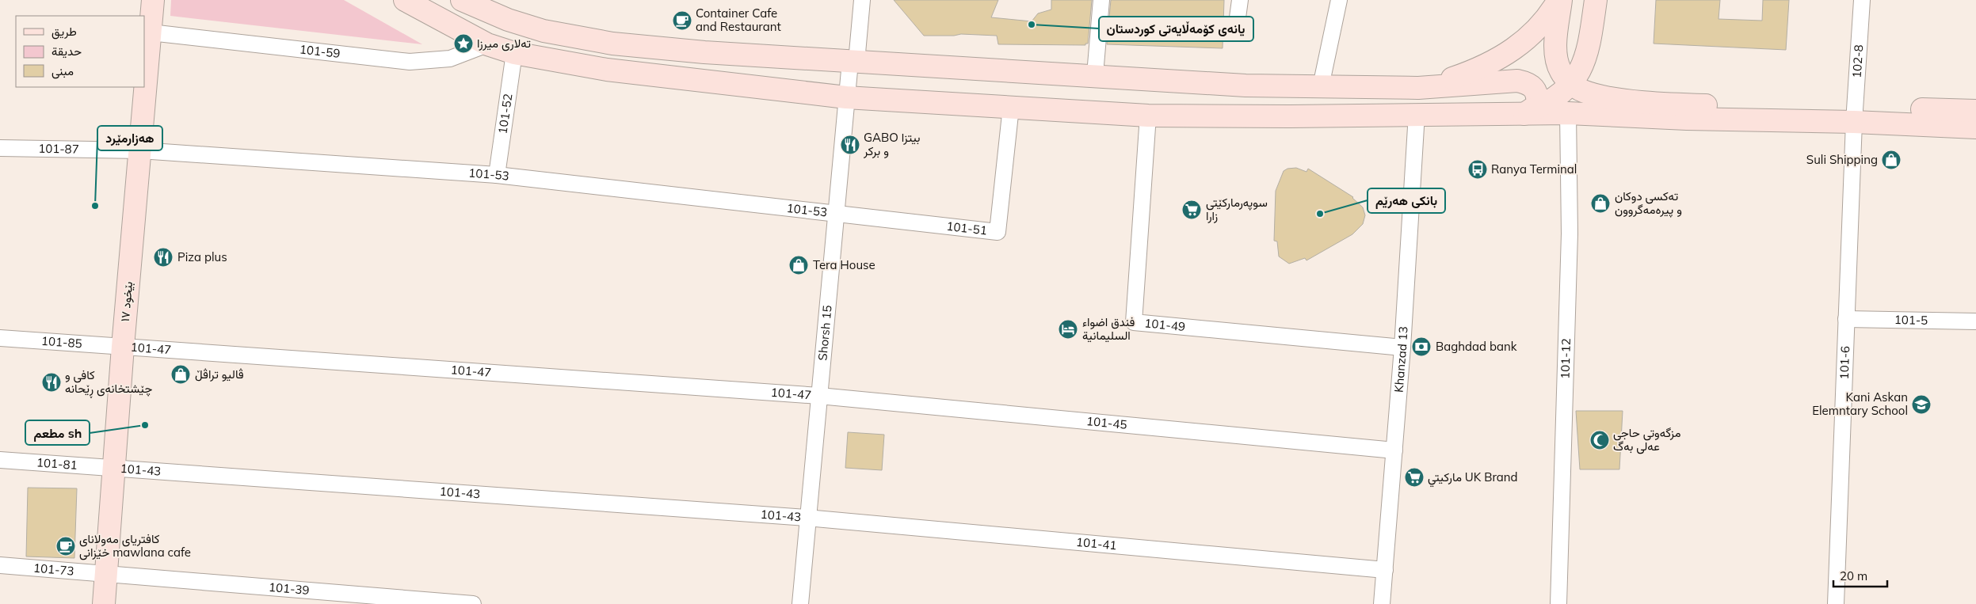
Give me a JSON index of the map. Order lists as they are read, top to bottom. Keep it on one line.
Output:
{"streets":{"main road":["بێخود ١٧"],"street":["101-59","102-8","101-52","101-87","101-53","101-51","101-5","101-49","Shorsh 15","101-85","101-47","Khanzad 13","101-12","101-6","101-45","101-81","101-43","101-41","101-73","101-39"]},"crossings":[["101-59","بێخود ١٧"],["102-8","101-6"],["101-52","101-53"],["101-87","101-53"],["101-87","بێخود ١٧"],["101-53","101-51"],["101-53","بێخود ١٧"],["101-53","Shorsh 15"],["101-51","Shorsh 15"],["بێخود ١٧","101-85"],["بێخود ١٧","101-47"],["بێخود ١٧","101-81"],["بێخود ١٧","101-43"],["بێخود ١٧","101-73"],["بێخود ١٧","101-39"],["101-5","101-6"],["101-49","Khanzad 13"],["Shorsh 15","101-47"],["Shorsh 15","101-45"],["Shorsh 15","101-43"],["Shorsh 15","101-41"],["101-85","101-47"],["101-47","101-45"],["Khanzad 13","101-45"],["Khanzad 13","101-41"],["101-81","101-43"],["101-43","101-41"],["101-73","101-39"]],"places":{"cafe":["Container Cafe and Restaurant","کافتریای مەولانای خێزانی mawlana cafe"],"other":["یانەی کۆمەڵایەتی کوردستان","هەزارمێرد","بانکی هەرێم","مطعم sh"],"place":["تەلاری میرزا"],"restaurant":["GABO بيتزا و بركر","Piza plus","کافی و چێشتخانەی ڕێحانە"],"shop":["Suli Shipping","تەکسی دوکان و پیرەمەگروون","Tera House","ڤالیو تراڤڵ"],"bus stop":["Ranya Terminal"],"supermarket":["سوپەرمارکێتی زارا","مارکيتي UK Brand"],"hotel":["فندق اضواء السليمانية"],"bank":["Baghdad bank"],"school or university":["Kani Askan Elemntary School"],"mosque":["مزگەوتی حاجی عەلی بەگ"]},"legend":["طريق","حديقة","مبنى"],"scale_bar":"20 m"}
